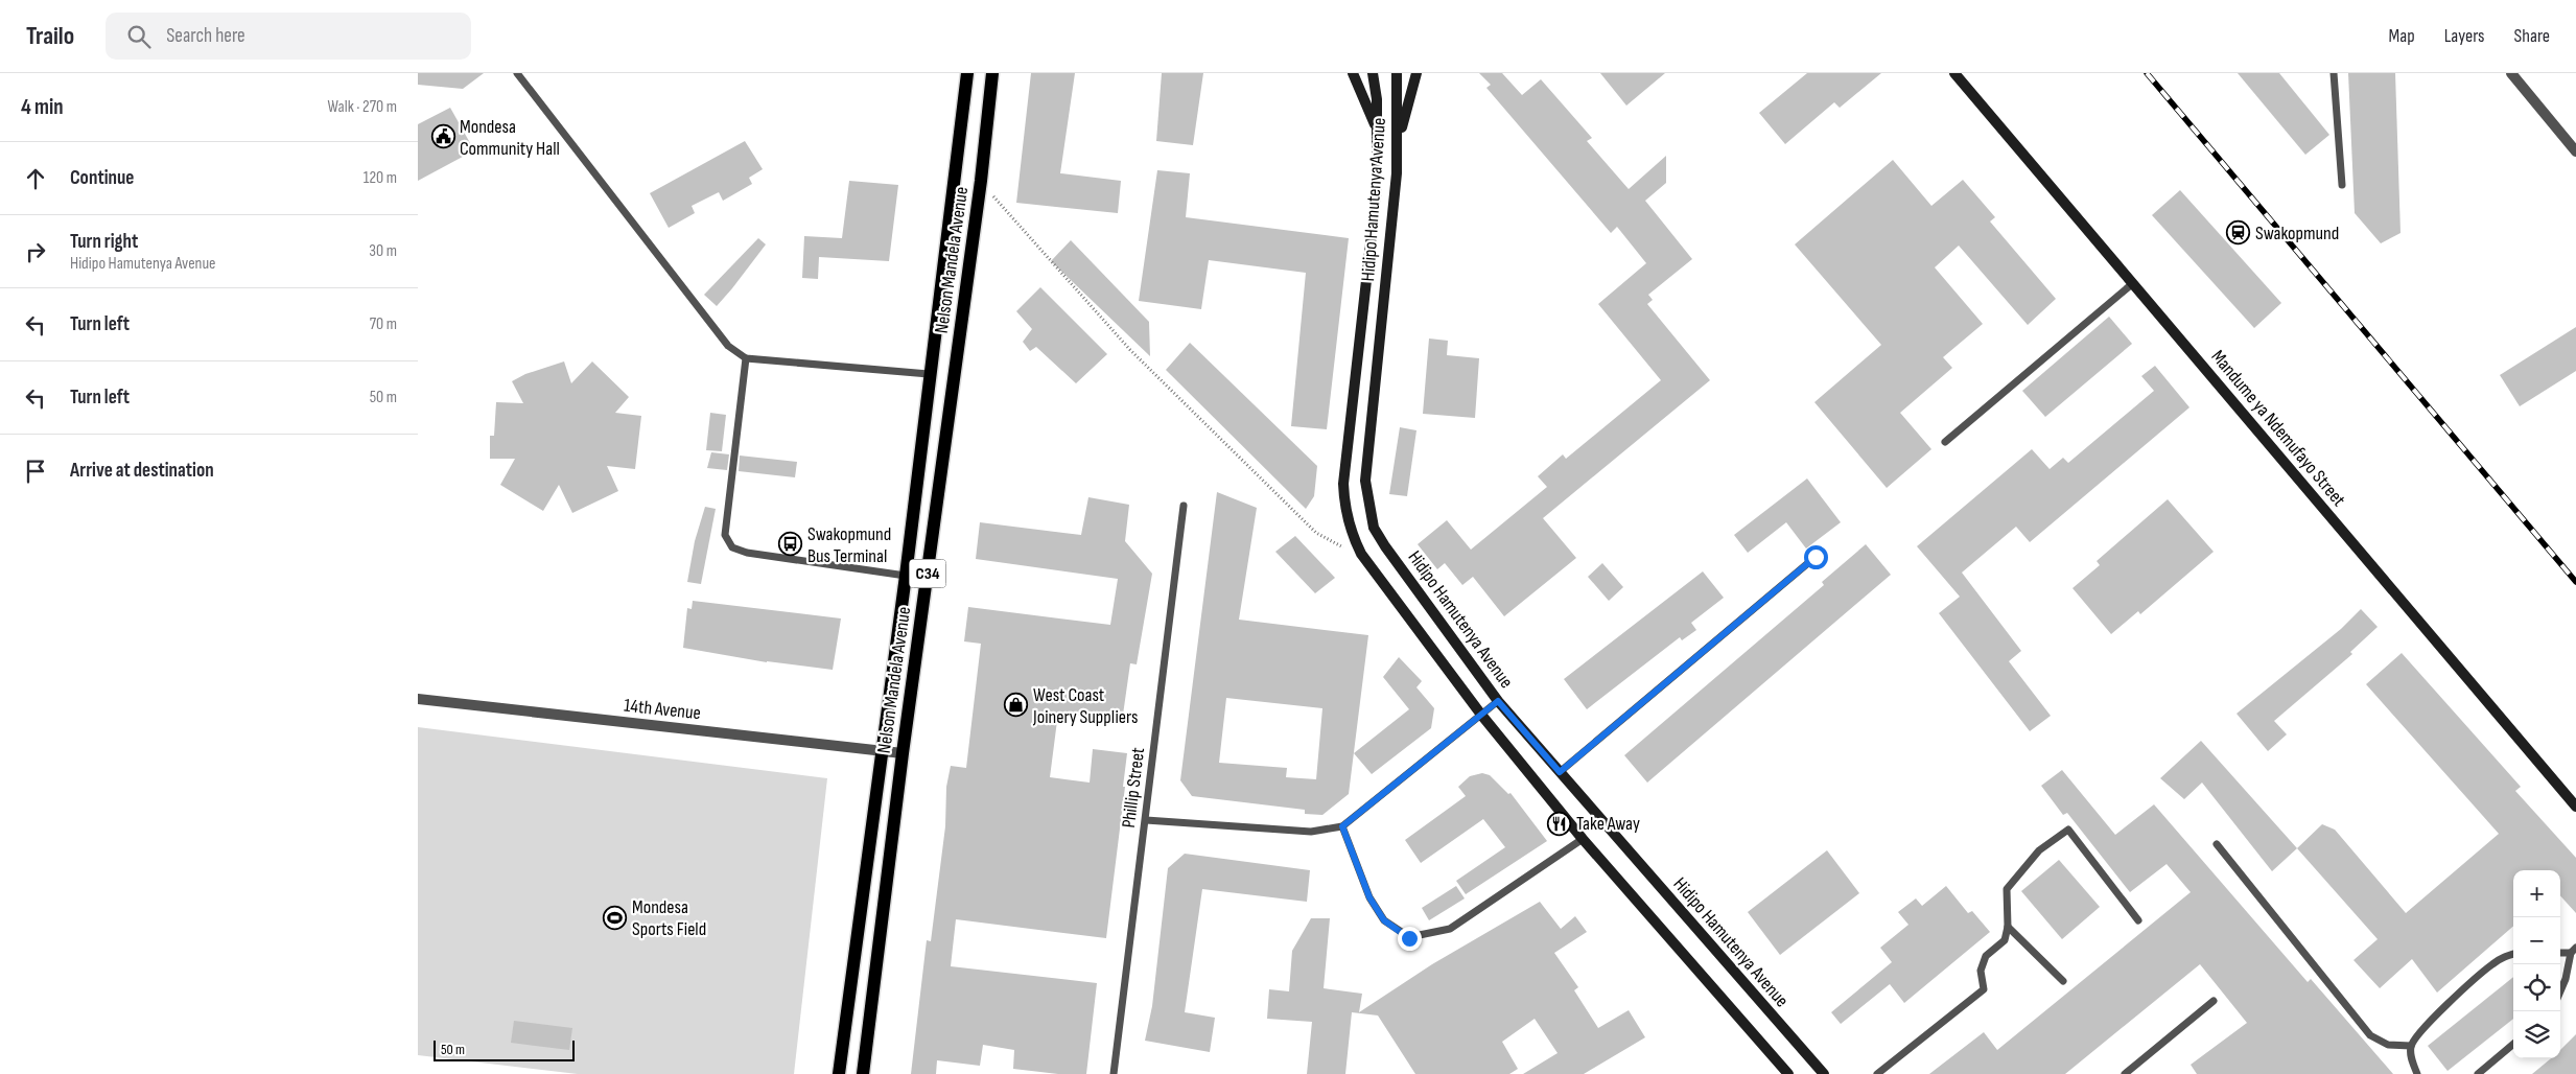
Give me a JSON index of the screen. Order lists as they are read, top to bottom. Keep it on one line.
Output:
{"streets":{"main road":["Nelson Mandela Avenue","C34"],"street":["Hidipo Hamutenya Avenue","Mandume ya Ndemufayo Street","14th Avenue"],"lane":["Phillip Street"]},"crossings":[["Nelson Mandela Avenue","14th Avenue"]],"places":{"public building":["Mondesa Community Hall"],"station":["Swakopmund"],"bus stop":["Swakopmund Bus Terminal"],"shop":["West Coast Joinery Suppliers"],"restaurant":["Take Away"],"sports":["Mondesa Sports Field"]},"scale_bar":"50 m","page":{"header":"Trailo","search":"Search here","nav":["Map","Layers","Share"],"heading":["4 min","Walk · 270 m"],"list":[["Continue","120 m"],["Turn right","Hidipo Hamutenya Avenue","30 m"],["Turn left","70 m"],["Turn left","50 m"],"Arrive at destination"],"map_buttons":["+","−"],"scale":"50 m"}}
